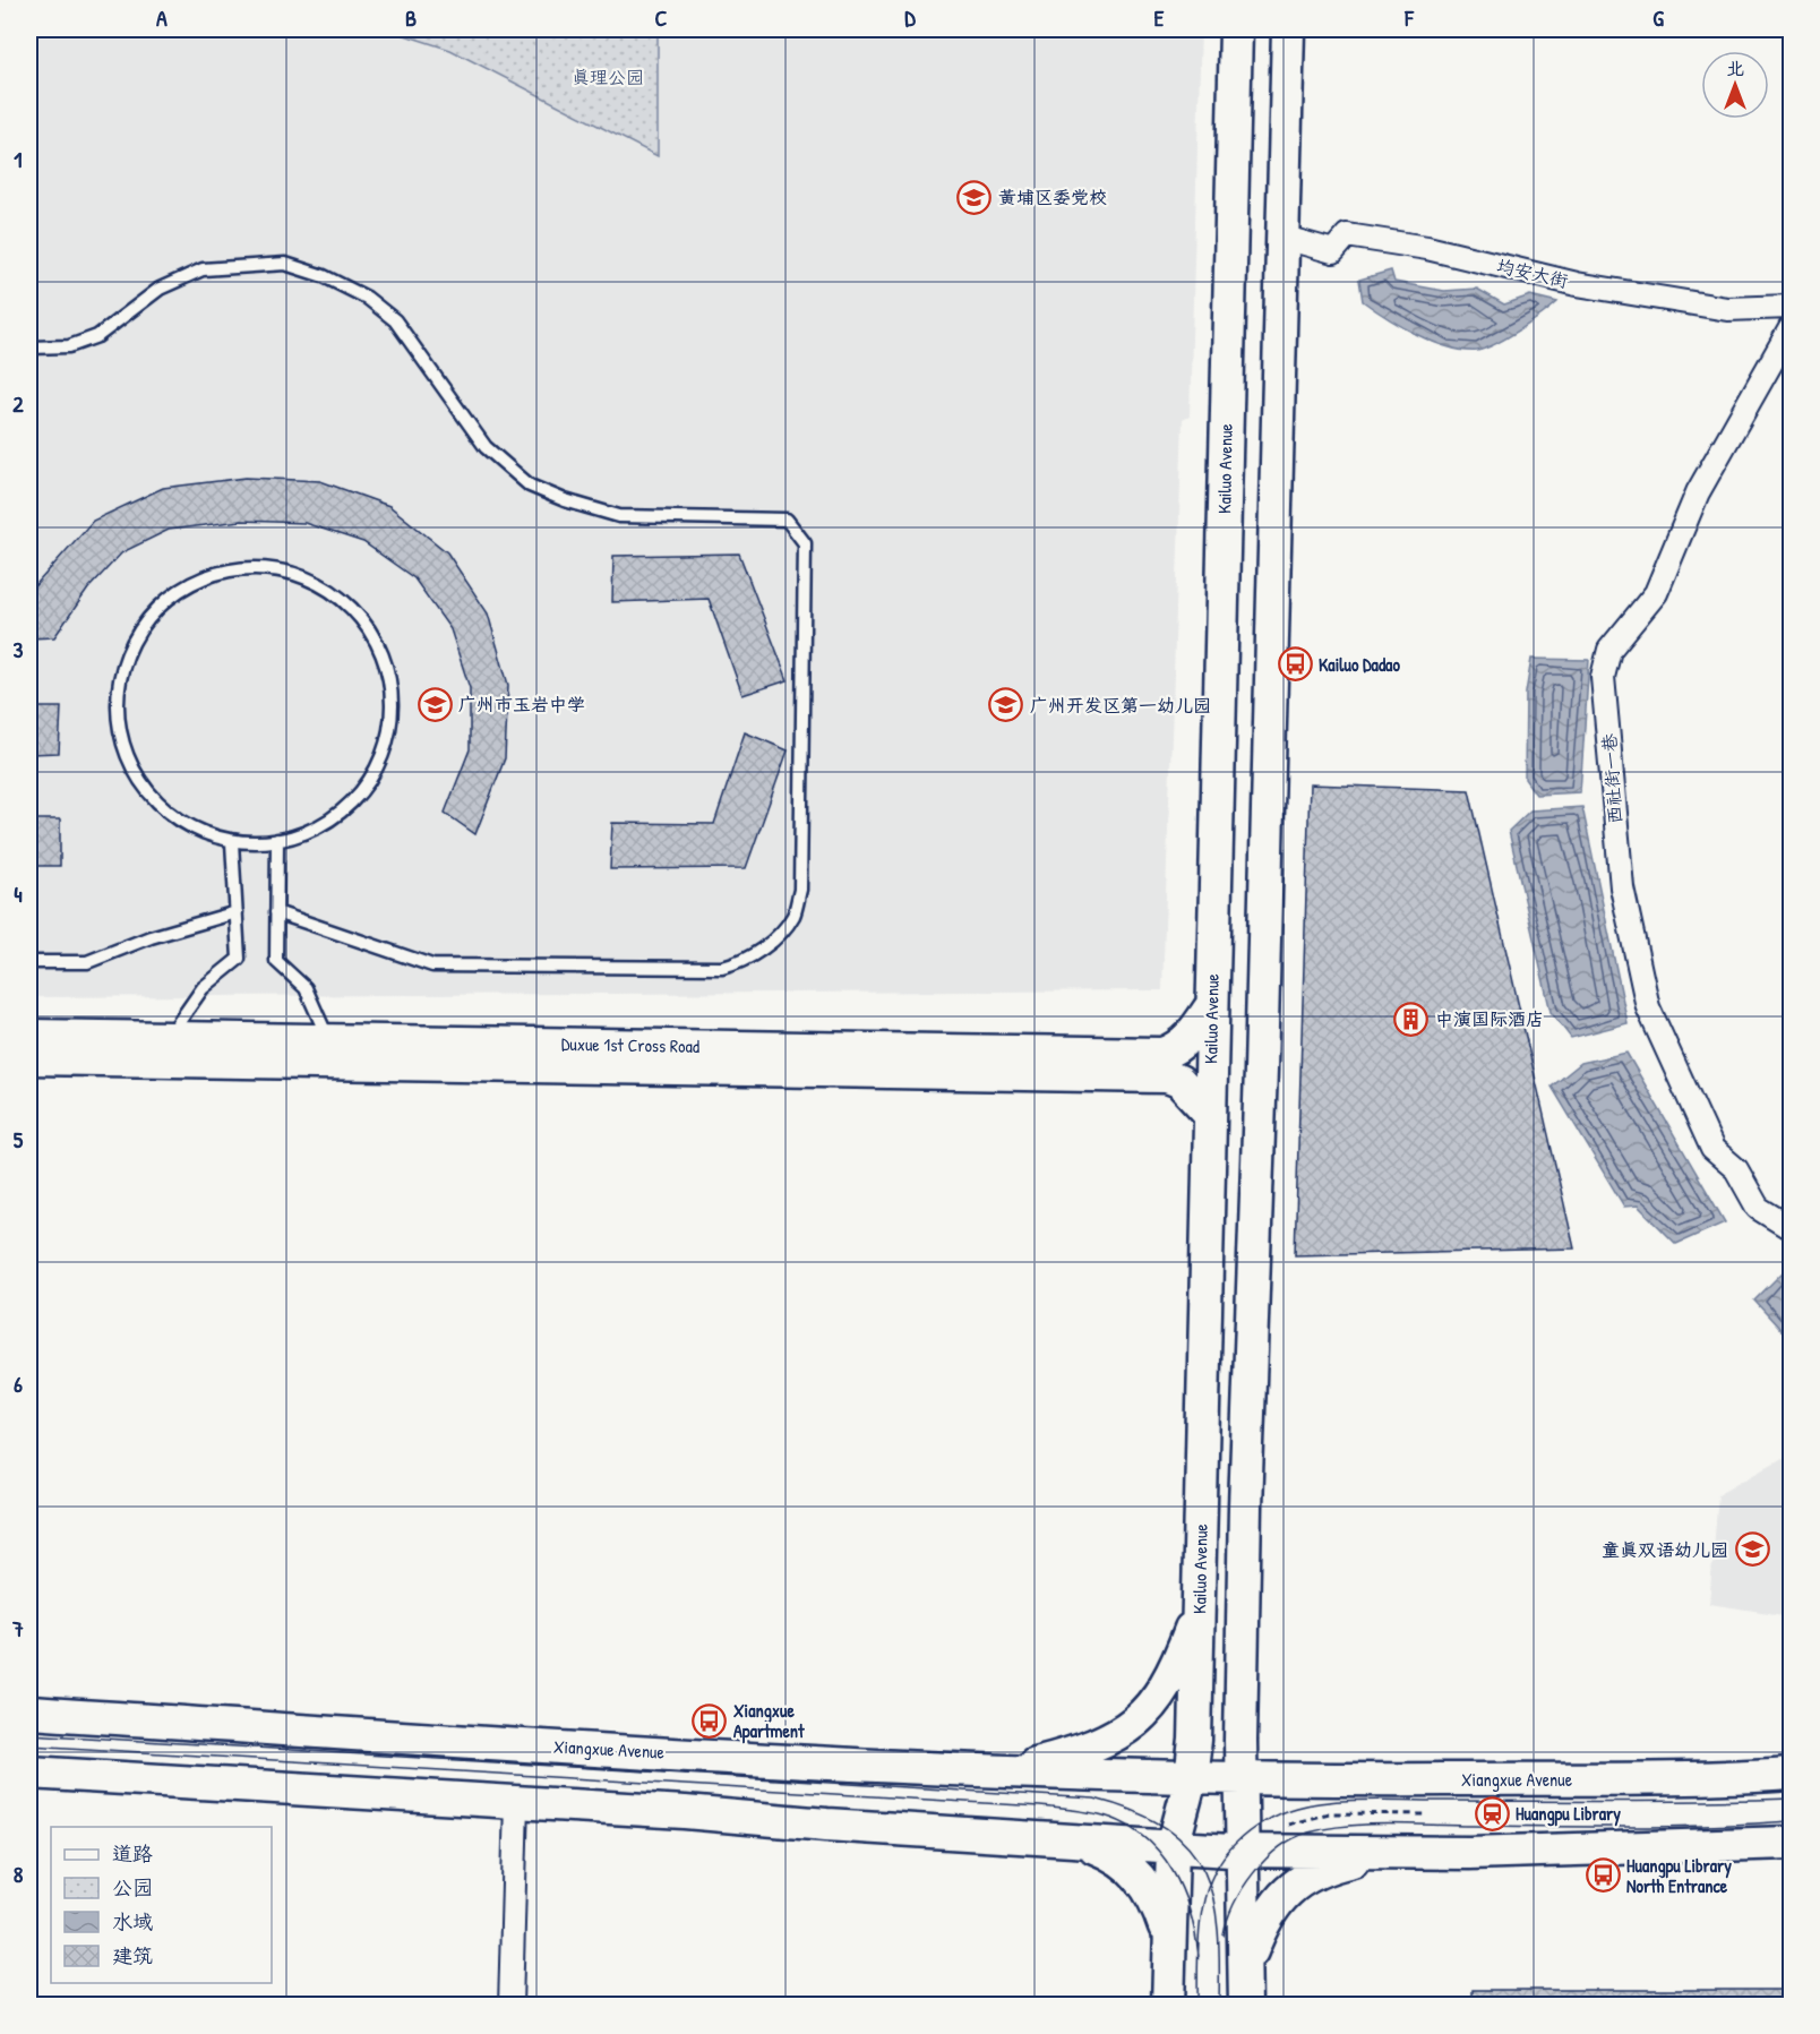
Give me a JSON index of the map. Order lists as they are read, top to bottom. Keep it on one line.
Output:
{"streets":{"main road":["Kailuo Avenue","Duxue 1st Cross Road","Xiangxue Avenue"],"street":["均安大街","西社街一巷"]},"crossings":[["Kailuo Avenue","Duxue 1st Cross Road"],["Kailuo Avenue","Xiangxue Avenue"]],"parks":["真理公园"],"places":{"school or university":["黄埔区委党校","广州市玉岩中学","广州开发区第一幼儿园","童真双语幼儿园"],"bus stop":["Kailuo Dadao","Xiangxue Apartment","Huangpu Library North Entrance"],"building":["中演国际酒店"],"station":["Huangpu Library"]},"legend":["道路","公园","水域","建筑"],"north":"top","grid":{"columns":["A","B","C","D","E","F","G"],"rows":["1","2","3","4","5","6","7","8"]}}
